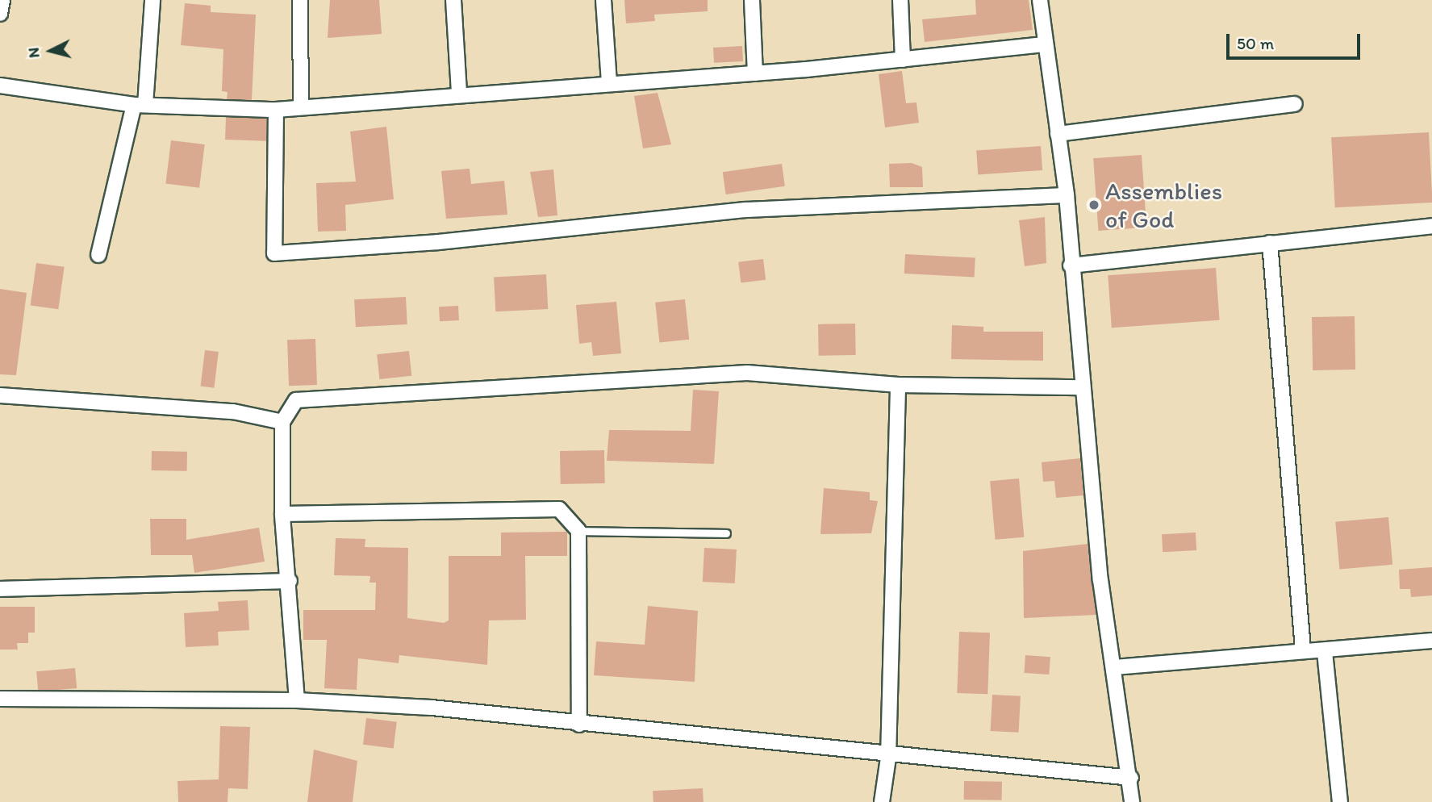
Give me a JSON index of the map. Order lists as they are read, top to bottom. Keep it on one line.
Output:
{"places":["Assemblies of God"],"scale_bar":"50 m","north":"left"}
